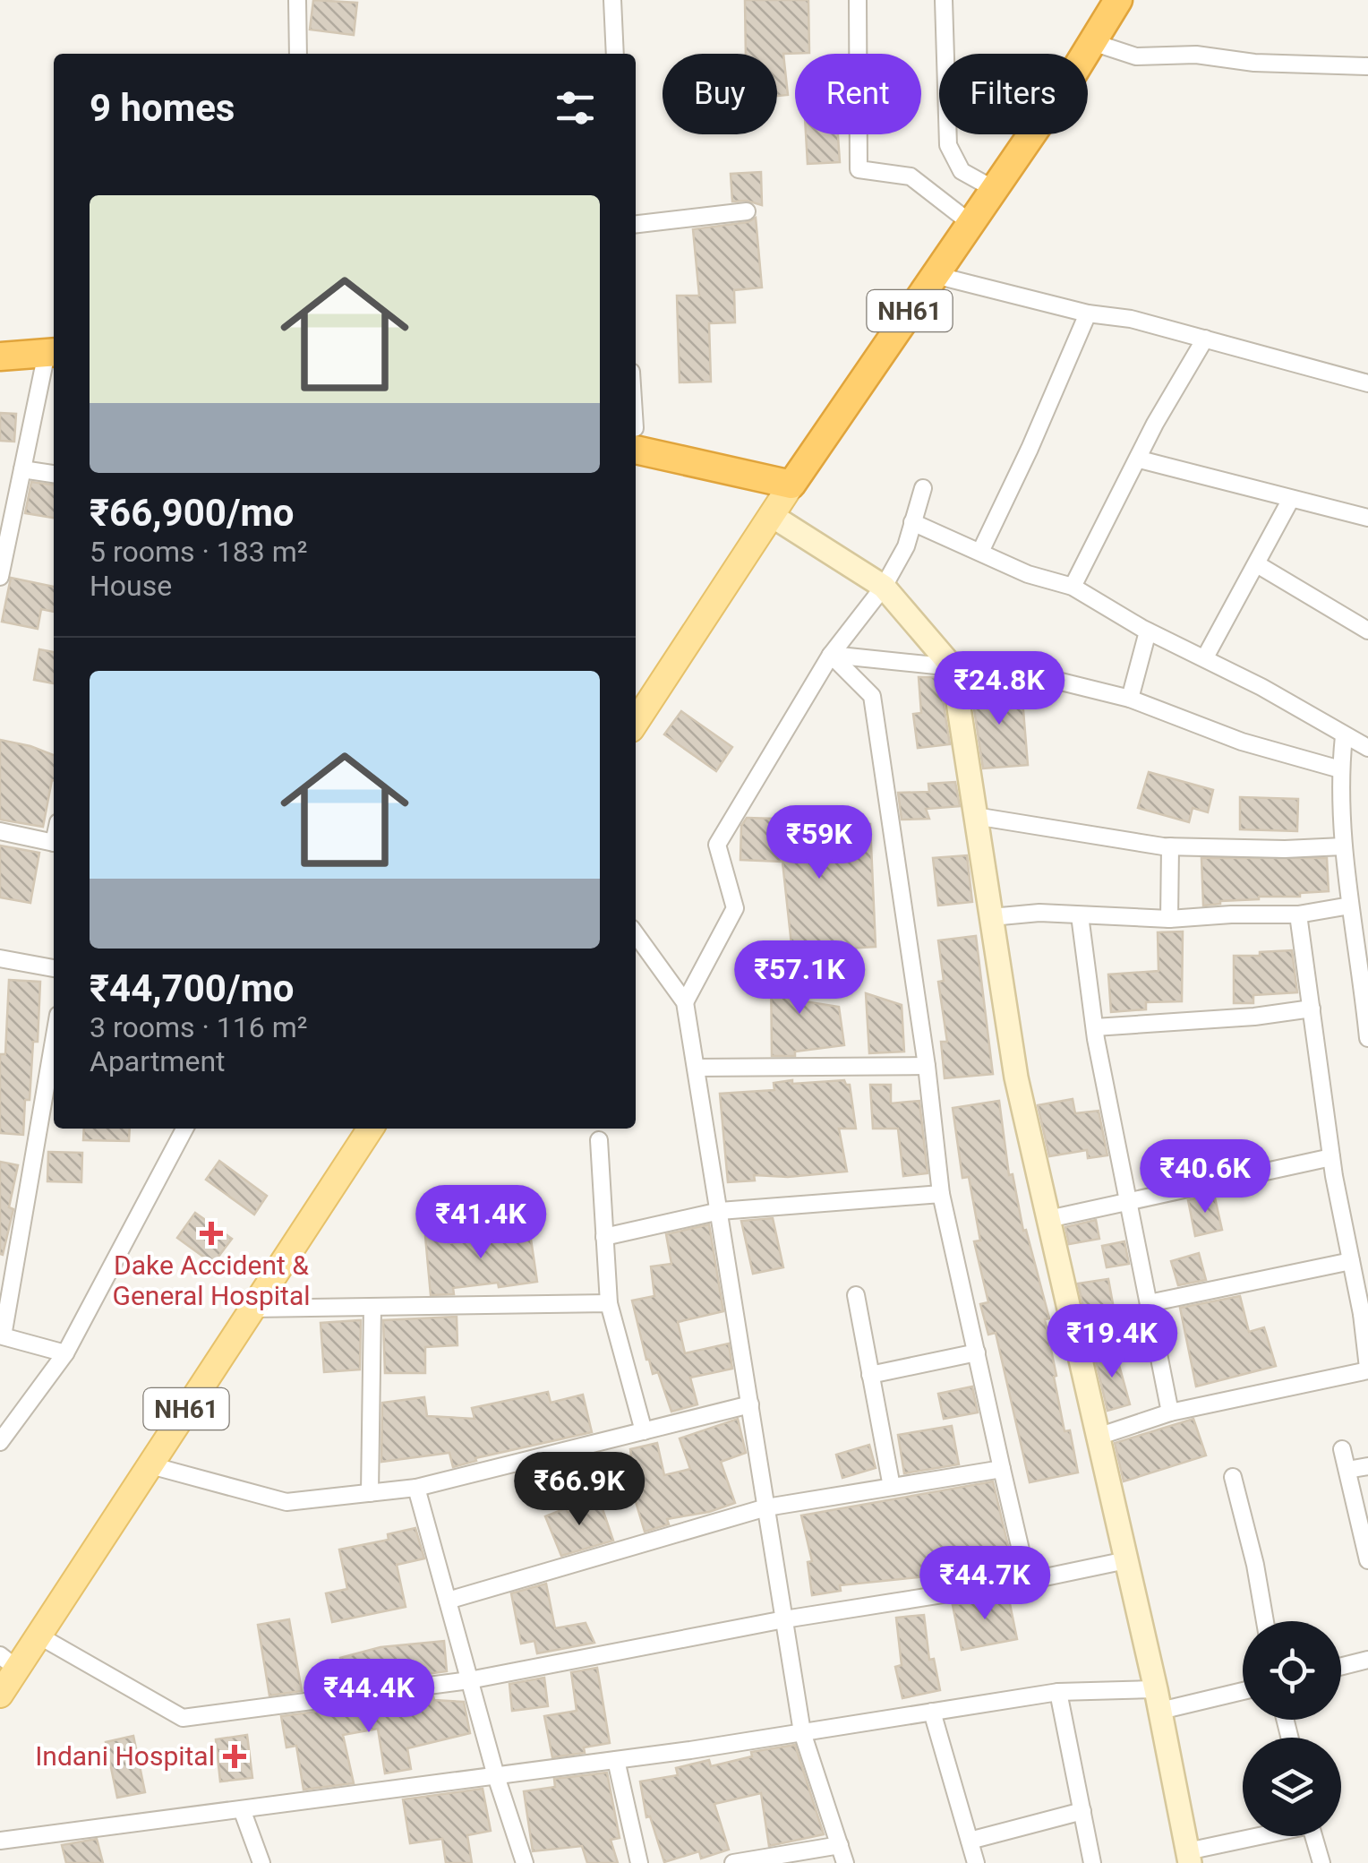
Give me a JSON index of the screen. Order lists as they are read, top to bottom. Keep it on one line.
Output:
{"streets":{"highway":["NH61"]},"places":{"health":["Dake Accident & General Hospital","Indani Hospital"]},"page":{"chip":["Buy","Rent","Filters"],"heading":"9 homes","list":[{"name":"₹66,900/mo","note":"5 rooms · 183 m² · House"},{"name":"₹44,700/mo","note":"3 rooms · 116 m² · Apartment"}],"price":["₹24.8K","₹59K","₹57.1K","₹40.6K","₹41.4K","₹19.4K","₹66.9K","₹44.7K","₹44.4K"]}}
